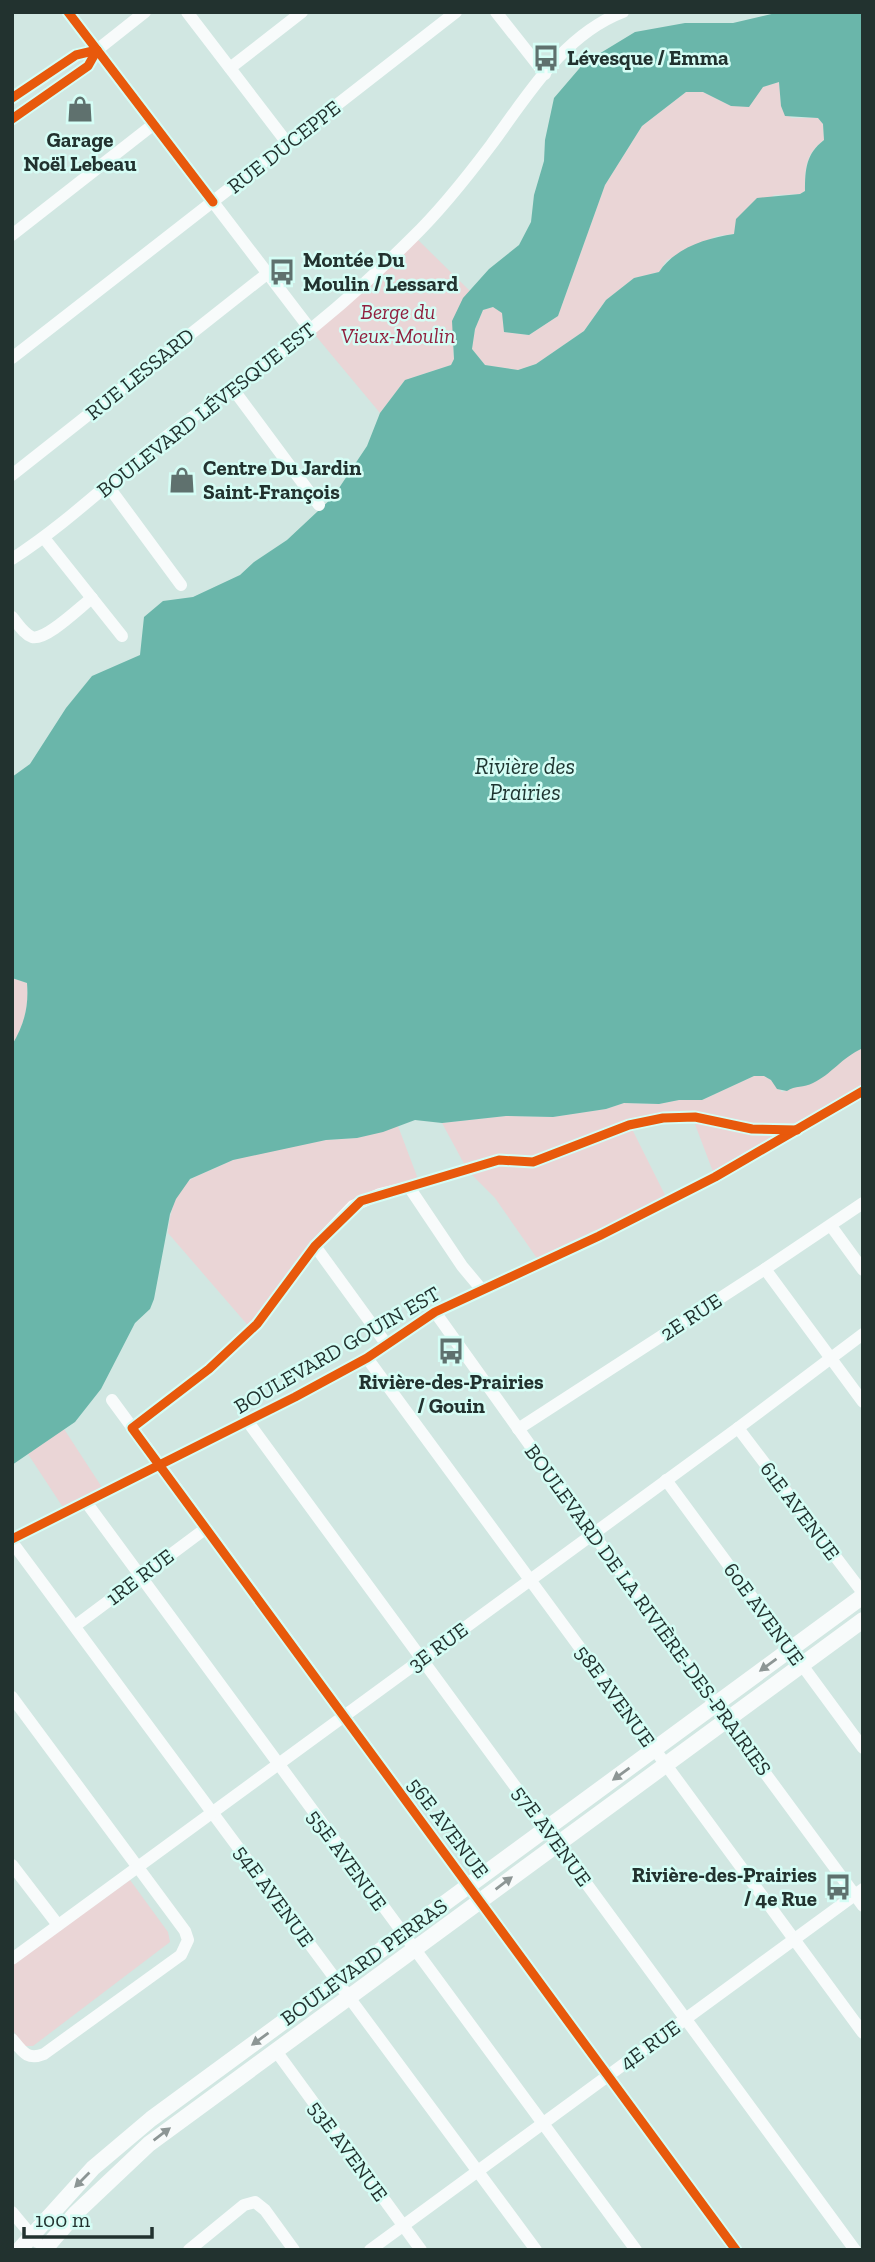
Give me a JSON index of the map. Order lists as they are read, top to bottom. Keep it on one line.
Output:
{"streets":{"main road":["BOULEVARD PERRAS"],"street":["RUE DUCEPPE","RUE LESSARD","BOULEVARD LÉVESQUE EST","2E RUE","BOULEVARD GOUIN EST","61E AVENUE","1RE RUE","BOULEVARD DE LA RIVIÈRE-DES-PRAIRIES","60E AVENUE","3E RUE","58E AVENUE","56E AVENUE","57E AVENUE","55E AVENUE","54E AVENUE","4E RUE","53E AVENUE"]},"crossings":[["2E RUE","BOULEVARD DE LA RIVIÈRE-DES-PRAIRIES"],["BOULEVARD GOUIN EST","BOULEVARD DE LA RIVIÈRE-DES-PRAIRIES"],["BOULEVARD GOUIN EST","58E AVENUE"],["BOULEVARD GOUIN EST","56E AVENUE"],["BOULEVARD GOUIN EST","57E AVENUE"],["BOULEVARD GOUIN EST","55E AVENUE"],["BOULEVARD GOUIN EST","54E AVENUE"],["61E AVENUE","3E RUE"],["61E AVENUE","BOULEVARD PERRAS"],["1RE RUE","56E AVENUE"],["1RE RUE","55E AVENUE"],["1RE RUE","54E AVENUE"],["BOULEVARD DE LA RIVIÈRE-DES-PRAIRIES","3E RUE"],["BOULEVARD DE LA RIVIÈRE-DES-PRAIRIES","BOULEVARD PERRAS"],["BOULEVARD DE LA RIVIÈRE-DES-PRAIRIES","4E RUE"],["60E AVENUE","3E RUE"],["60E AVENUE","BOULEVARD PERRAS"],["3E RUE","58E AVENUE"],["3E RUE","56E AVENUE"],["3E RUE","57E AVENUE"],["3E RUE","55E AVENUE"],["3E RUE","54E AVENUE"],["58E AVENUE","BOULEVARD PERRAS"],["58E AVENUE","4E RUE"],["56E AVENUE","BOULEVARD PERRAS"],["56E AVENUE","4E RUE"],["57E AVENUE","BOULEVARD PERRAS"],["57E AVENUE","4E RUE"],["55E AVENUE","BOULEVARD PERRAS"],["55E AVENUE","4E RUE"],["54E AVENUE","BOULEVARD PERRAS"],["54E AVENUE","4E RUE"],["BOULEVARD PERRAS","53E AVENUE"],["4E RUE","53E AVENUE"]],"water":["Rivière des Prairies"],"parks":["Berge du Vieux-Moulin"],"places":{"bus stop":["Lévesque / Emma","Montée Du Moulin / Lessard","Rivière-des-Prairies / Gouin","Rivière-des-Prairies / 4e Rue"],"shop":["Garage Noël Lebeau","Centre Du Jardin Saint-François"]},"scale_bar":"100 m"}
